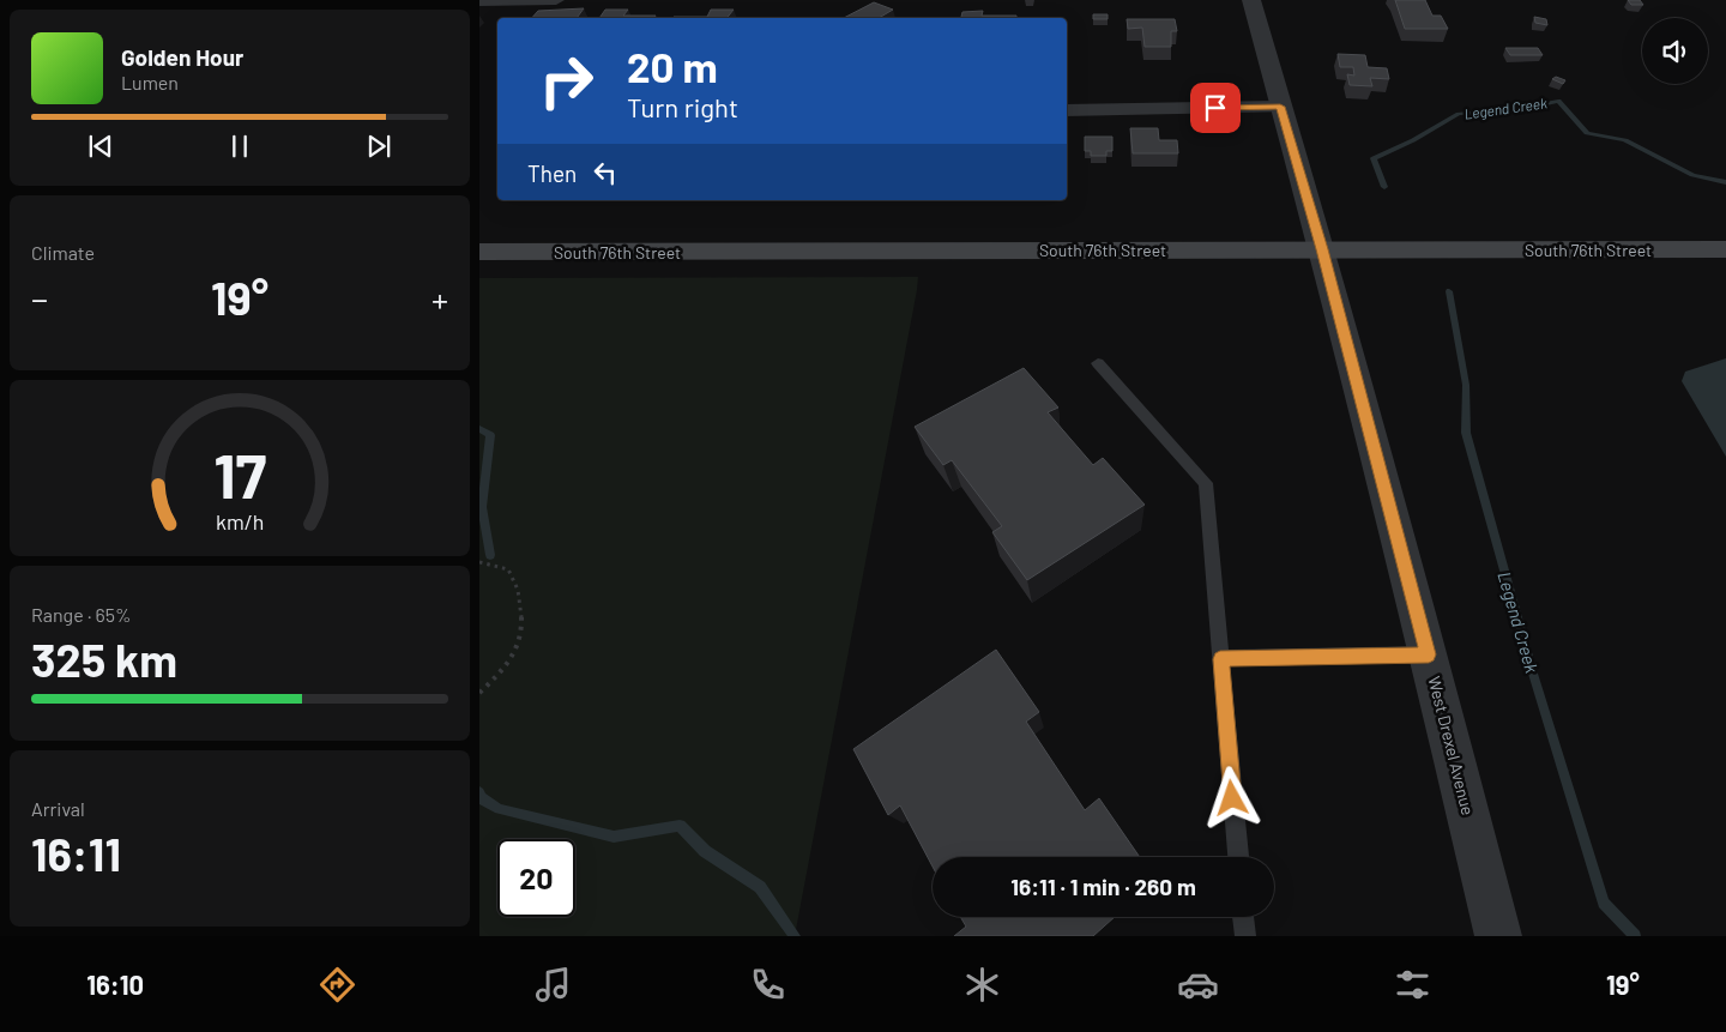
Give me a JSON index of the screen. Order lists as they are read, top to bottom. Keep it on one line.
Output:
{"streets":{"main road":["South 76th Street"],"street":["West Drexel Avenue"]},"crossings":[["South 76th Street","West Drexel Avenue"]],"water":["Legend Creek"],"page":{"turn":["20 m","Turn right"],"song":["Golden Hour","Lumen"],"then":"Then","tile":["Climate",["Range · 65%","325 km"],["Arrival","16:11"]],"heat":["−","19°","+"],"limit":"20","trip":"16:11 · 1 min · 260 m","tabs":["16:10","19°"],"gauge":["17","km/h"]}}
